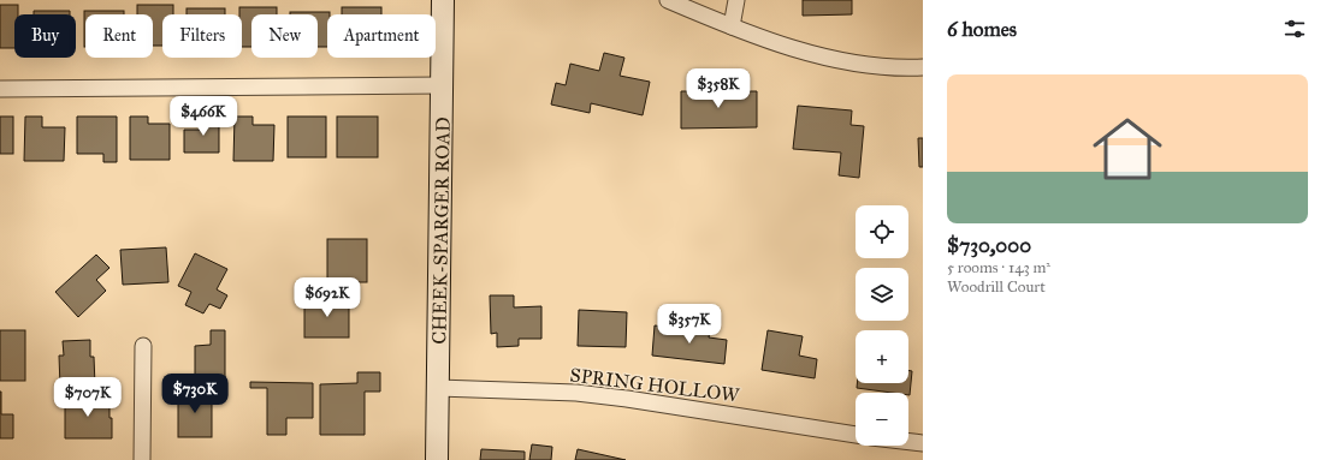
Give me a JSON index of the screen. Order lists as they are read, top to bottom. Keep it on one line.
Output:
{"streets":{"main road":["CHEEK-SPARGER ROAD"],"street":["SPRING HOLLOW"]},"crossings":[["CHEEK-SPARGER ROAD","SPRING HOLLOW"]],"page":{"heading":"6 homes","chip":["Buy","Rent","Filters","New","Apartment"],"list":[{"name":"$730,000","note":"5 rooms · 143 m² · Woodrill Court"}],"price":["$358K","$466K","$692K","$357K","$730K","$707K"],"map_buttons":["+","−"]}}
